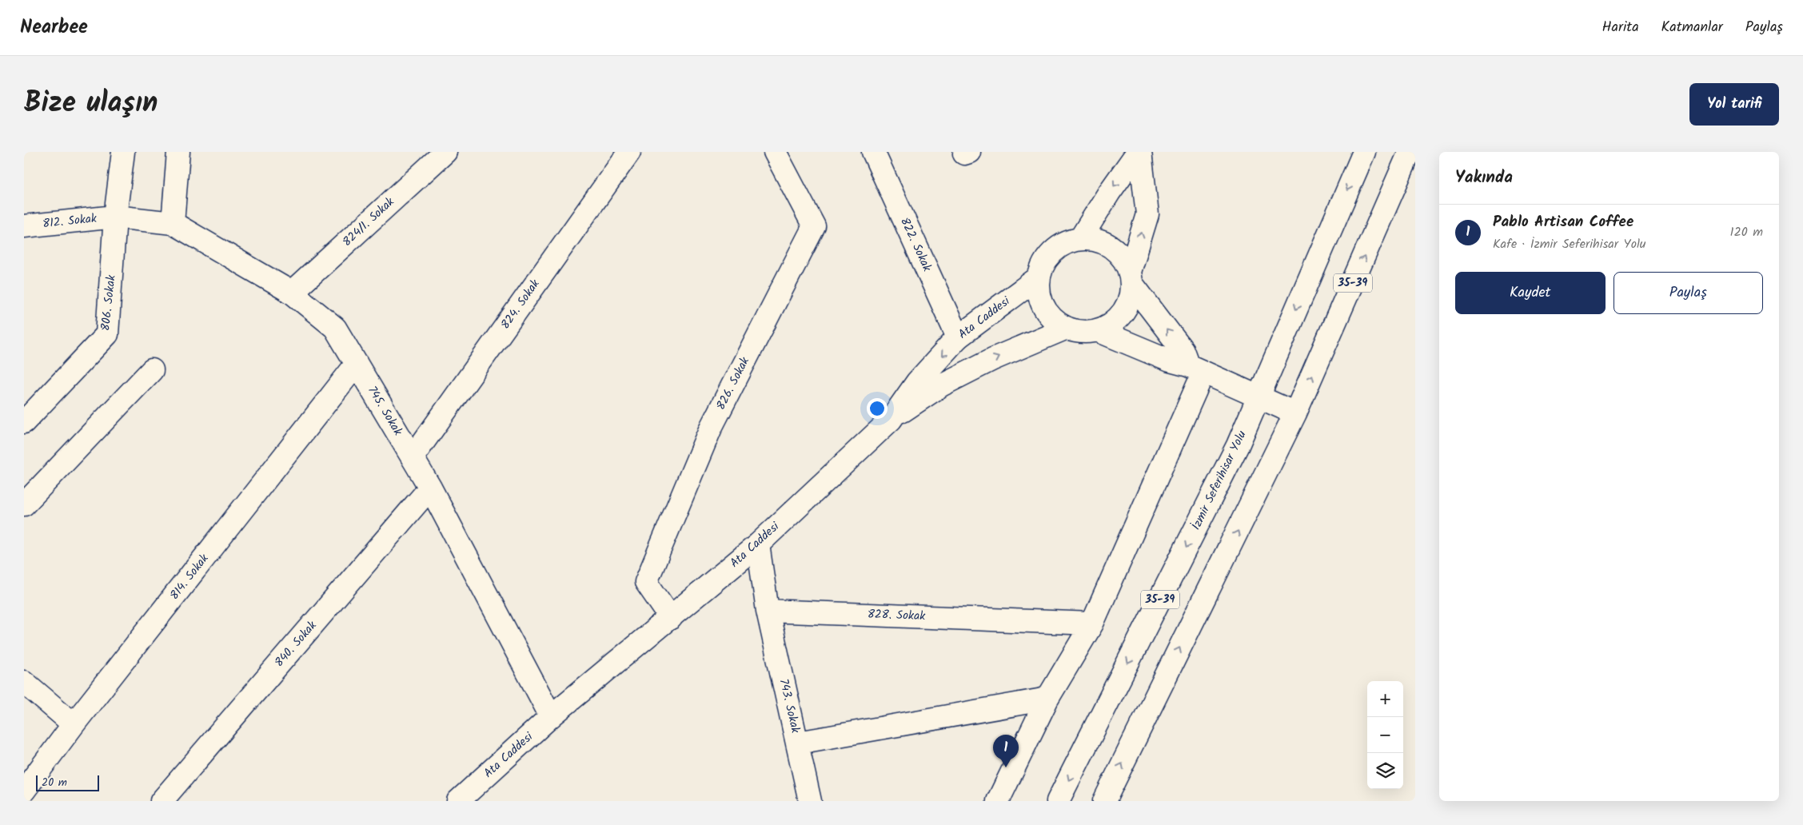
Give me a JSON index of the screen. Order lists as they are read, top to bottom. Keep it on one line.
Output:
{"streets":{"street":["812. Sokak","824/1. Sokak","822. Sokak","35-39","806. Sokak","824. Sokak","Ata Caddesi","826. Sokak","745. Sokak","İzmir Seferihisar Yolu","814. Sokak","828. Sokak","840. Sokak","743. Sokak"]},"crossings":[["812. Sokak","806. Sokak"],["812. Sokak","745. Sokak"],["824/1. Sokak","745. Sokak"],["822. Sokak","Ata Caddesi"],["806. Sokak","745. Sokak"],["824. Sokak","745. Sokak"],["Ata Caddesi","826. Sokak"],["Ata Caddesi","745. Sokak"],["745. Sokak","814. Sokak"],["745. Sokak","840. Sokak"],["828. Sokak","743. Sokak"]],"scale_bar":"20 m","page":{"header":"Nearbee","nav":["Harita","Katmanlar","Paylaş"],"title":"Bize ulaşın","buttons":["Yol tarifi",["Kaydet","Paylaş"]],"heading":"Yakında","list":[{"mark":"1","name":"Pablo Artisan Coffee","note":"Kafe · İzmir Seferihisar Yolu","value":"120 m"}],"map_buttons":["+","−"],"pins":"1","scale":"20 m"}}
